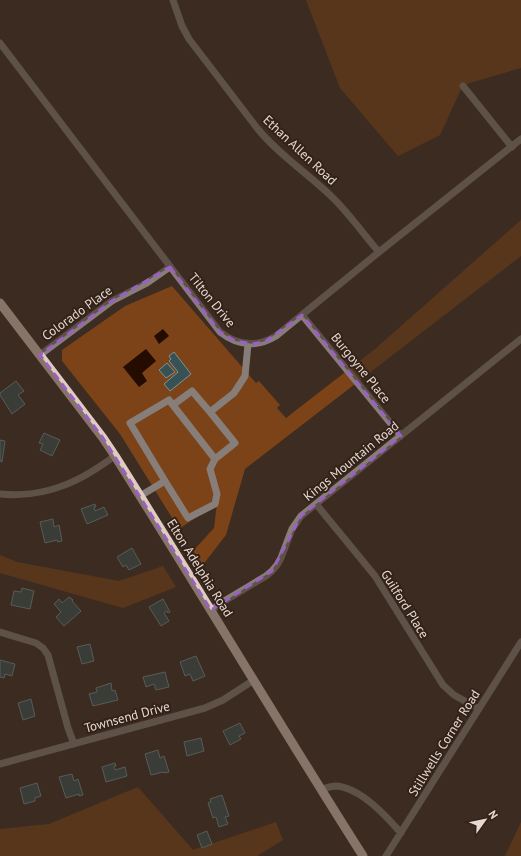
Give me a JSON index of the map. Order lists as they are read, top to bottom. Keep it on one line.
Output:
{"streets":{"main road":["Elton Adelphia Road"],"street":["Ethan Allen Road","Tilton Drive","Colorado Place","Burgoyne Place","Kings Mountain Road","Guilford Place","Townsend Drive","Stillwells Corner Road"]},"crossings":[["Ethan Allen Road","Tilton Drive"],["Tilton Drive","Colorado Place"],["Tilton Drive","Burgoyne Place"],["Colorado Place","Elton Adelphia Road"],["Burgoyne Place","Kings Mountain Road"],["Kings Mountain Road","Elton Adelphia Road"],["Kings Mountain Road","Guilford Place"],["Elton Adelphia Road","Townsend Drive"],["Guilford Place","Stillwells Corner Road"]],"north":"top right"}
